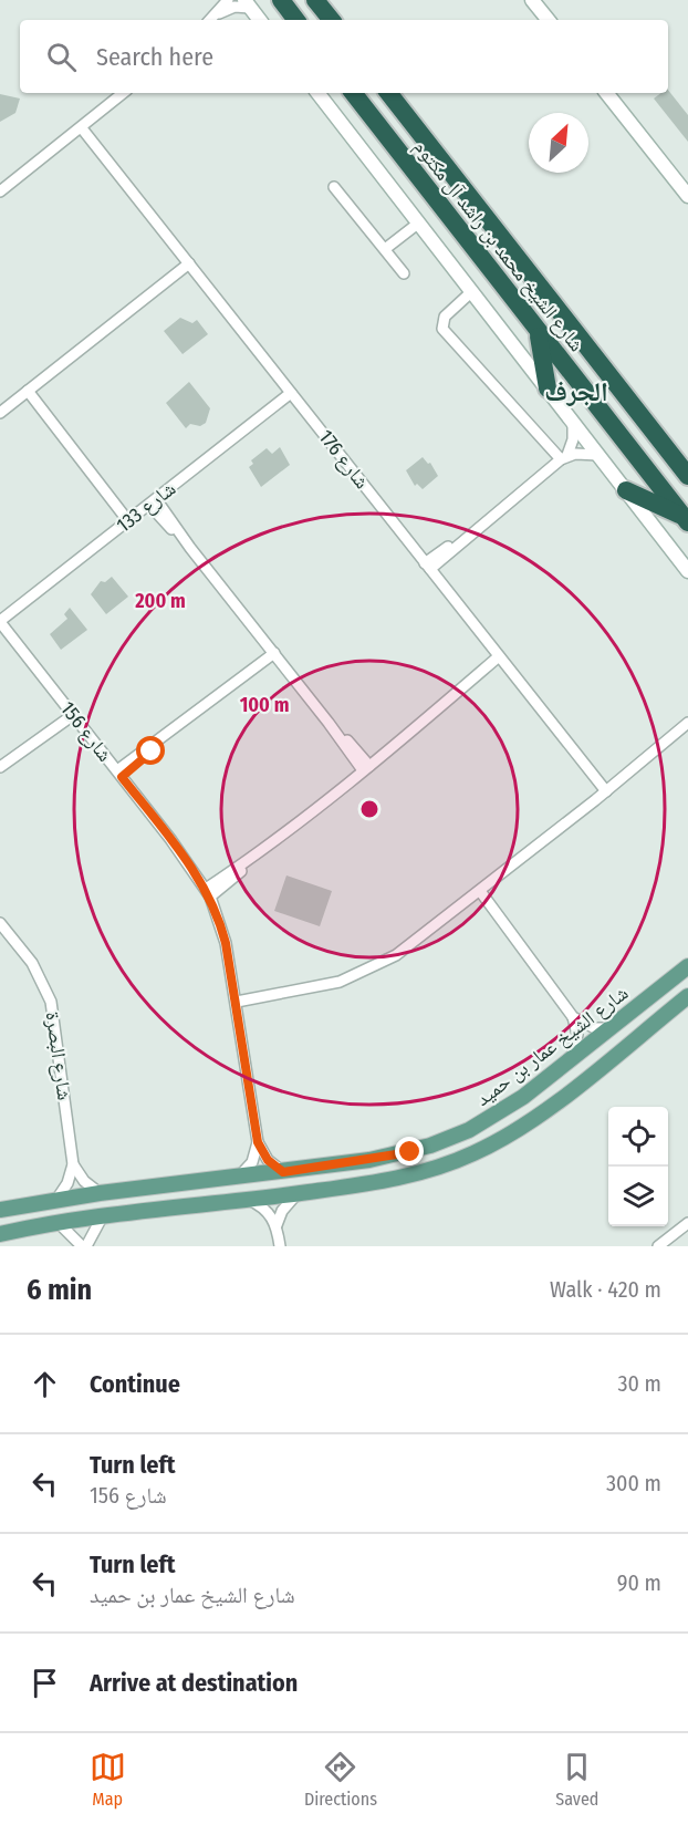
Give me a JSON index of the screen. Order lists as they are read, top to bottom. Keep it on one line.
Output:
{"streets":{"highway":["شارع الشيخ محمد بن راشد آل مكتوم"],"main road":["شارع الشيخ عمار بن حميد"],"street":["شارع 176","شارع 133","شارع 156","شارع البصرة"]},"crossings":[["شارع 176","شارع 133"],["شارع 133","شارع 156"],["شارع 156","شارع الشيخ عمار بن حميد"]],"districts":["الجرف"],"north":"top right","page":{"search":"Search here","heading":["6 min","Walk · 420 m"],"list":[["Continue","30 m"],["Turn left","شارع 156","300 m"],["Turn left","شارع الشيخ عمار بن حميد","90 m"],"Arrive at destination"],"nav":["Map","Directions","Saved"]},"rings":["200 m","100 m"]}
